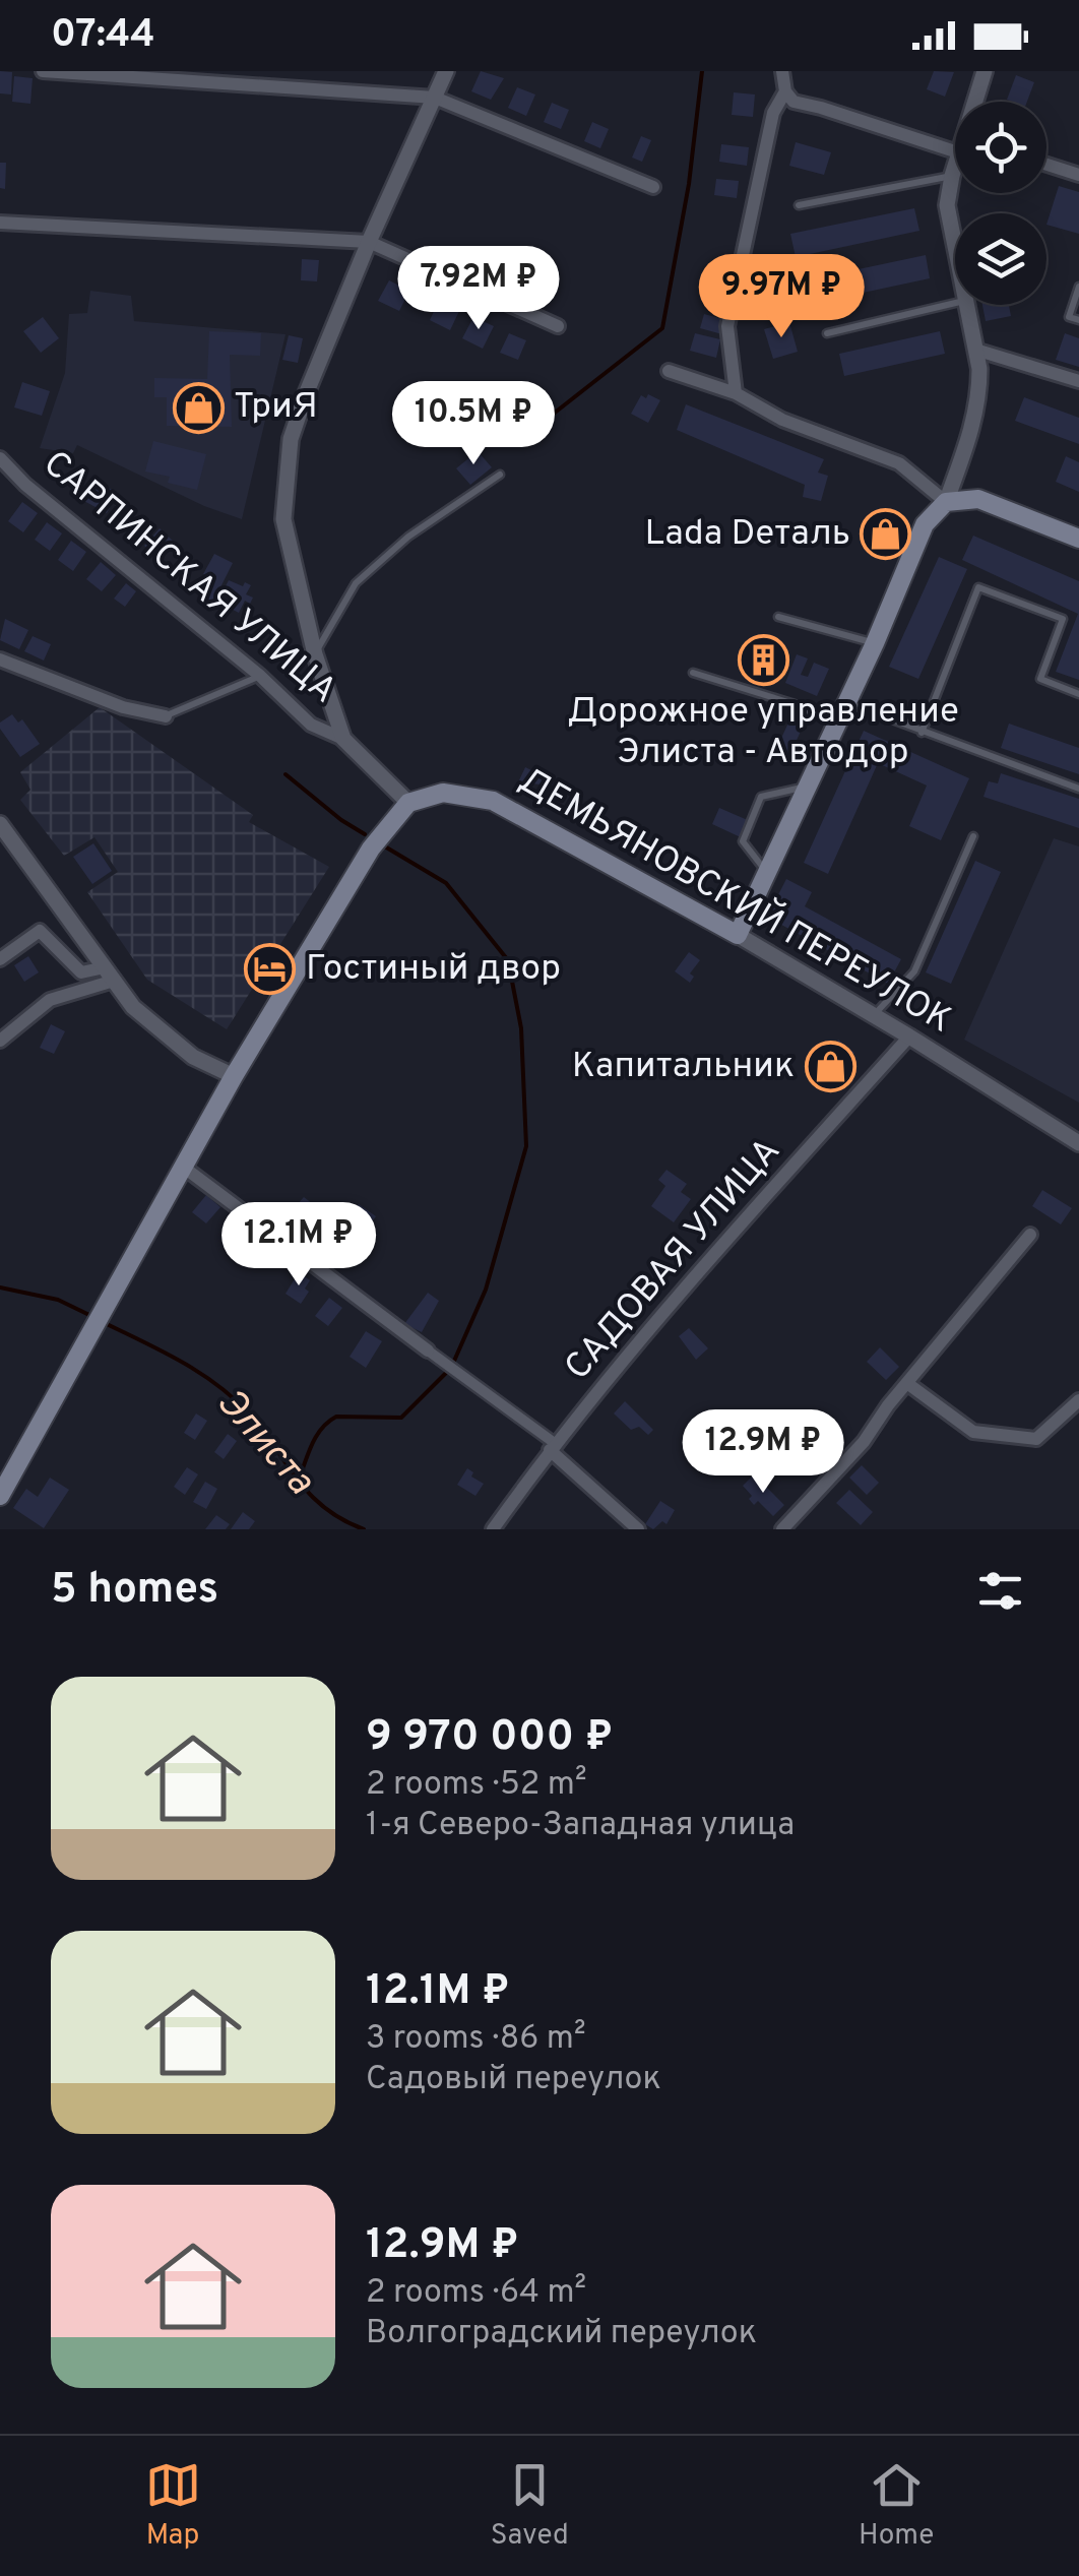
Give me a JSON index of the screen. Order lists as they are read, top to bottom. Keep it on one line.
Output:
{"streets":{"main road":["ДЕМЬЯНОВСКИЙ ПЕРЕУЛОК"],"street":["САРПИНСКАЯ УЛИЦА","САДОВАЯ УЛИЦА"]},"crossings":[["ДЕМЬЯНОВСКИЙ ПЕРЕУЛОК","САДОВАЯ УЛИЦА"]],"water":["Элиста"],"places":{"shop":["ТриЯ","Lada Dеталь","Капитальник"],"building":["Дорожное управление Элиста - Автодор"],"hotel":["Гостиный двор"]},"page":{"status":"07:44","price":["7.92M ₽","9.97M ₽","10.5M ₽","12.1M ₽","12.9M ₽"],"heading":"5 homes","list":[{"name":"9 970 000 ₽","note":"2 rooms · 52 m² · 1-я Северо-Западная улица"},{"name":"12.1M ₽","note":"3 rooms · 86 m² · Садовый переулок"},{"name":"12.9M ₽","note":"2 rooms · 64 m² · Волгоградский переулок"}],"tabs":["Map","Saved","Home"]}}
